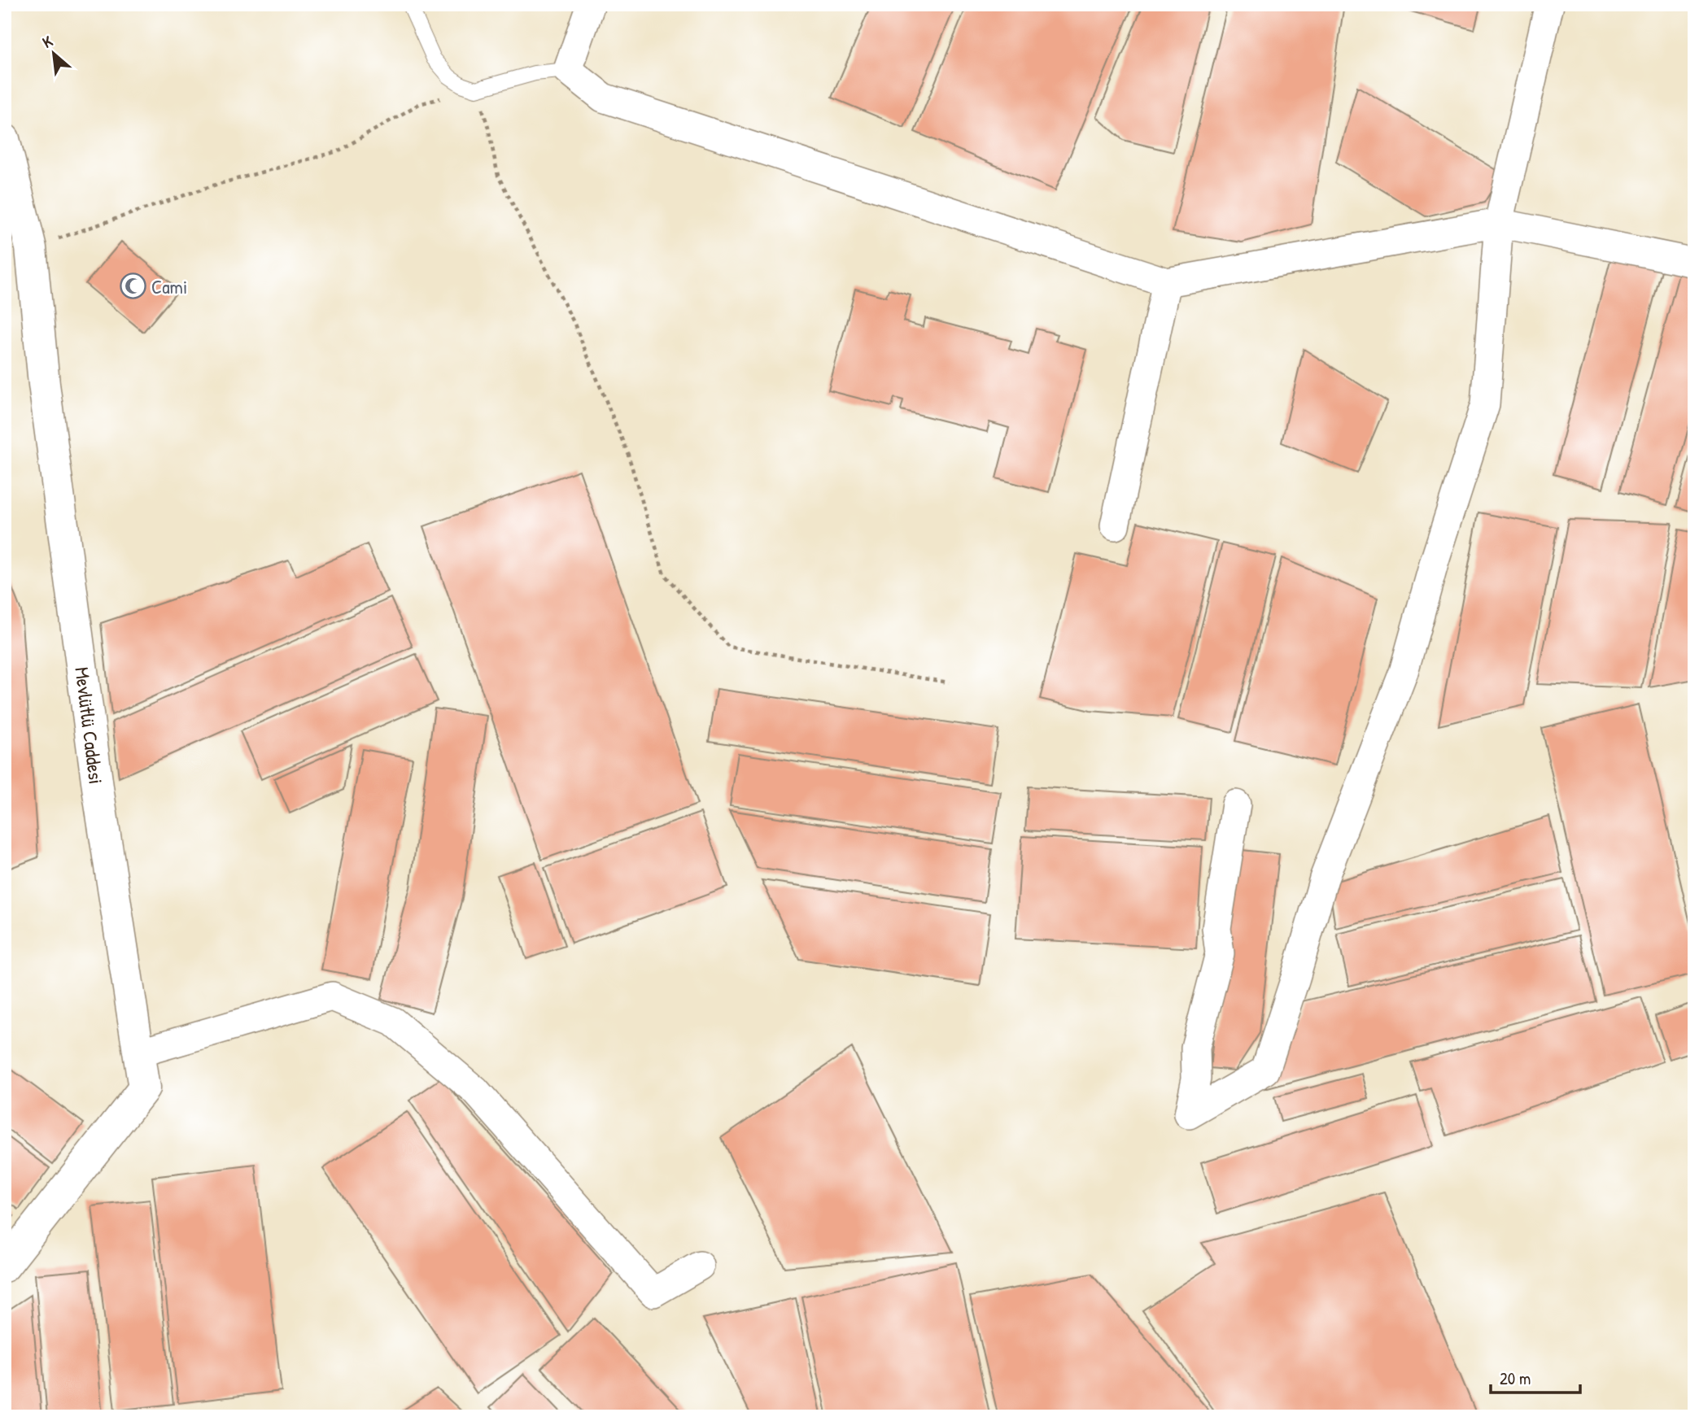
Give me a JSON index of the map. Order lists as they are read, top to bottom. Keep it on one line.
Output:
{"streets":{"street":["Mevlütlü Caddesi"]},"places":{"mosque":["Cami"]},"scale_bar":"20 m","north":"top left"}
